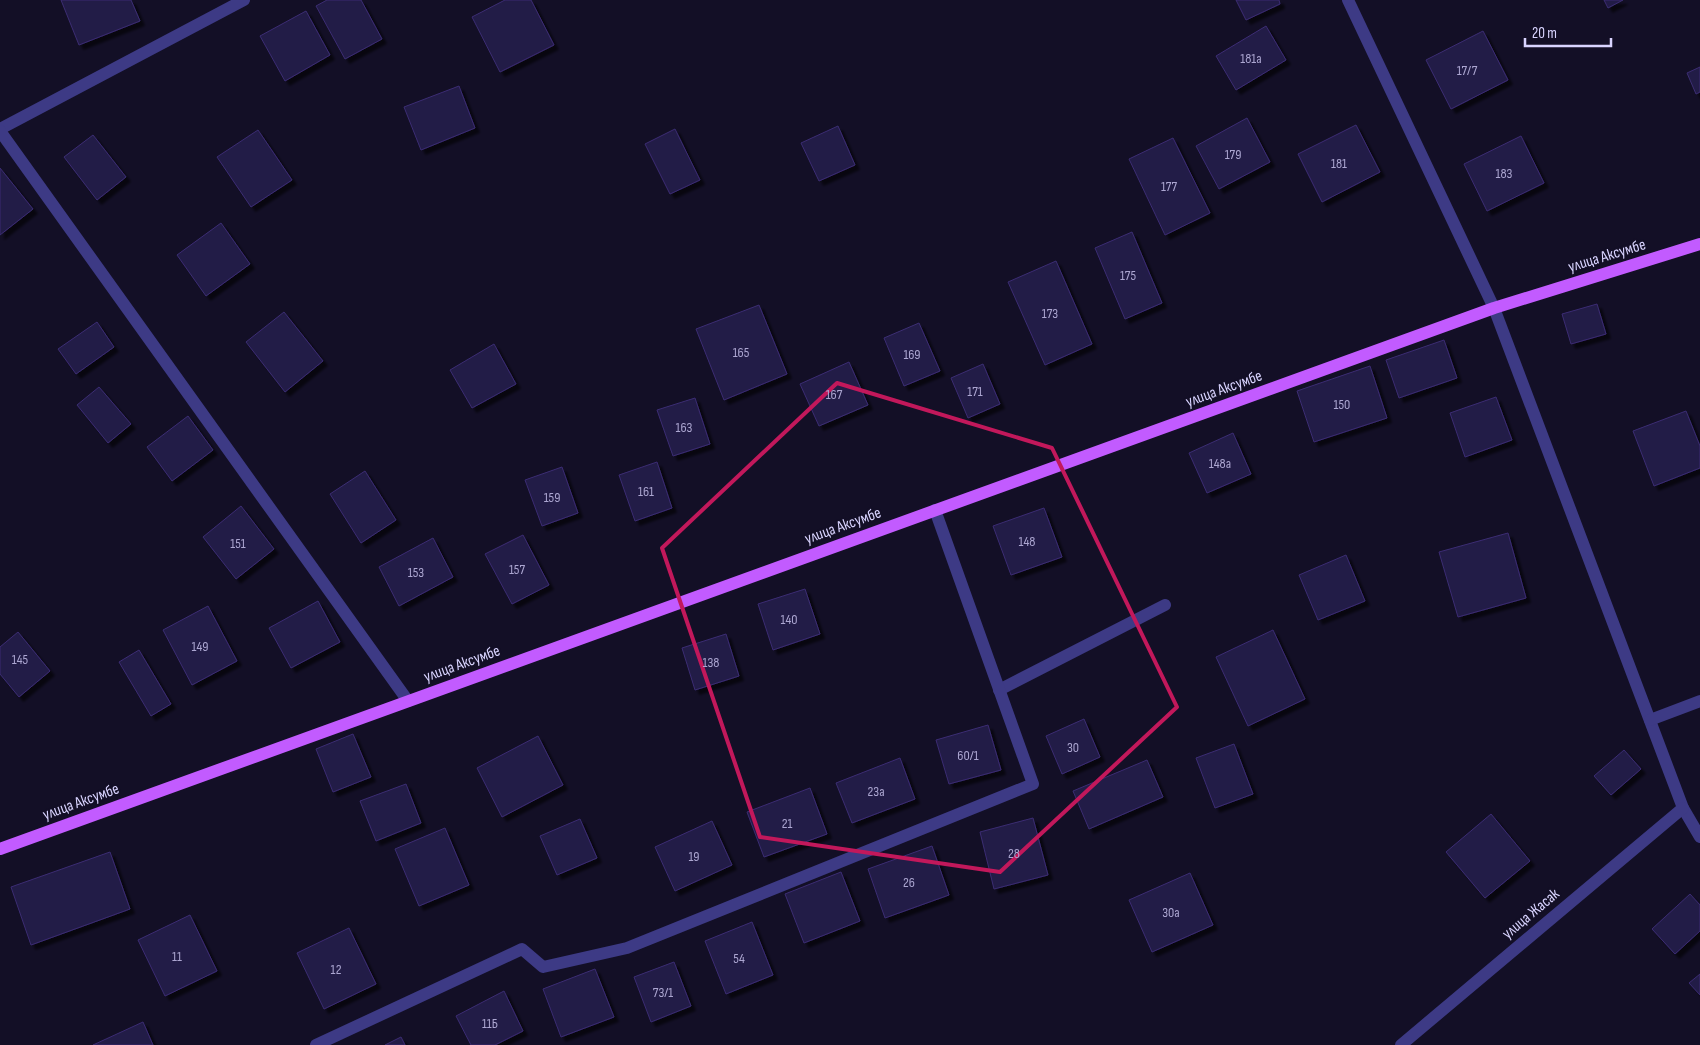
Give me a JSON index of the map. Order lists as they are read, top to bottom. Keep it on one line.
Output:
{"streets":{"main road":["улица Аксумбе"],"street":["улица Жасак"]},"house_numbers":["181а","17/7","179","181","183","177","175","173","165","169","171","167","150","163","148а","161","159","148","151","157","153","140","149","145","138","30","60/1","23а","21","28","19","26","30а","11","54","12","73/1","11Б"],"scale_bar":"20 m"}
